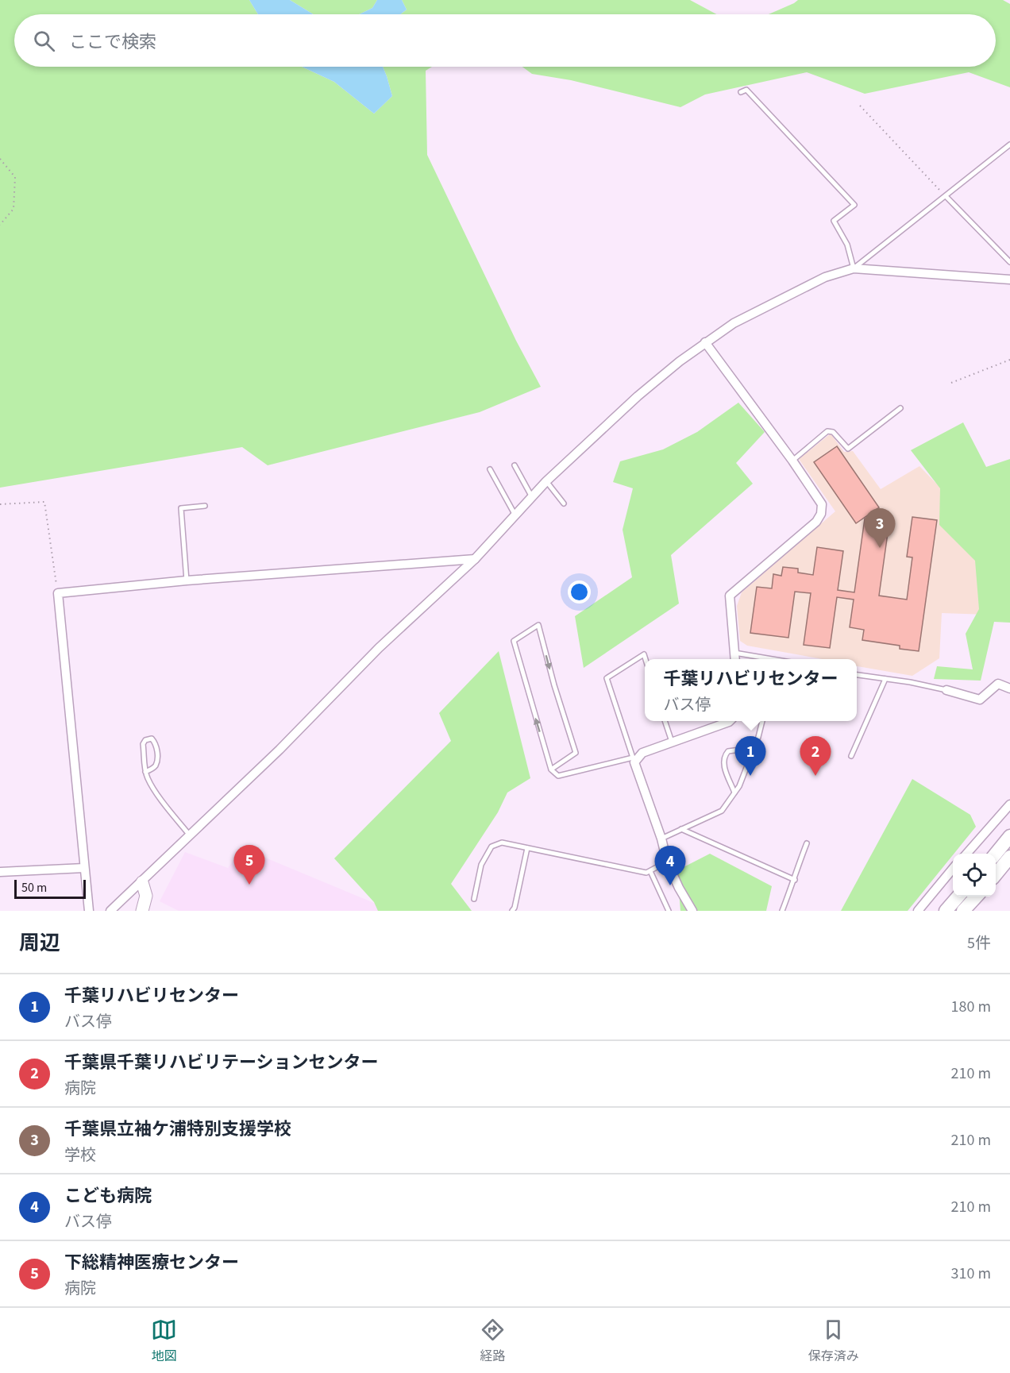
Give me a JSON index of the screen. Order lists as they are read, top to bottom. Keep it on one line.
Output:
{"scale_bar":"50 m","page":{"search":"ここで検索","pins":["3","1","2","5","4"],"popup":["千葉リハビリセンター","バス停"],"scale":"50 m","heading":["周辺","5件"],"list":[{"mark":"1","name":"千葉リハビリセンター","note":"バス停","value":"180 m"},{"mark":"2","name":"千葉県千葉リハビリテーションセンター","note":"病院","value":"210 m"},{"mark":"3","name":"千葉県立袖ケ浦特別支援学校","note":"学校","value":"210 m"},{"mark":"4","name":"こども病院","note":"バス停","value":"210 m"},{"mark":"5","name":"下総精神医療センター","note":"病院","value":"310 m"}],"nav":["地図","経路","保存済み"]}}
